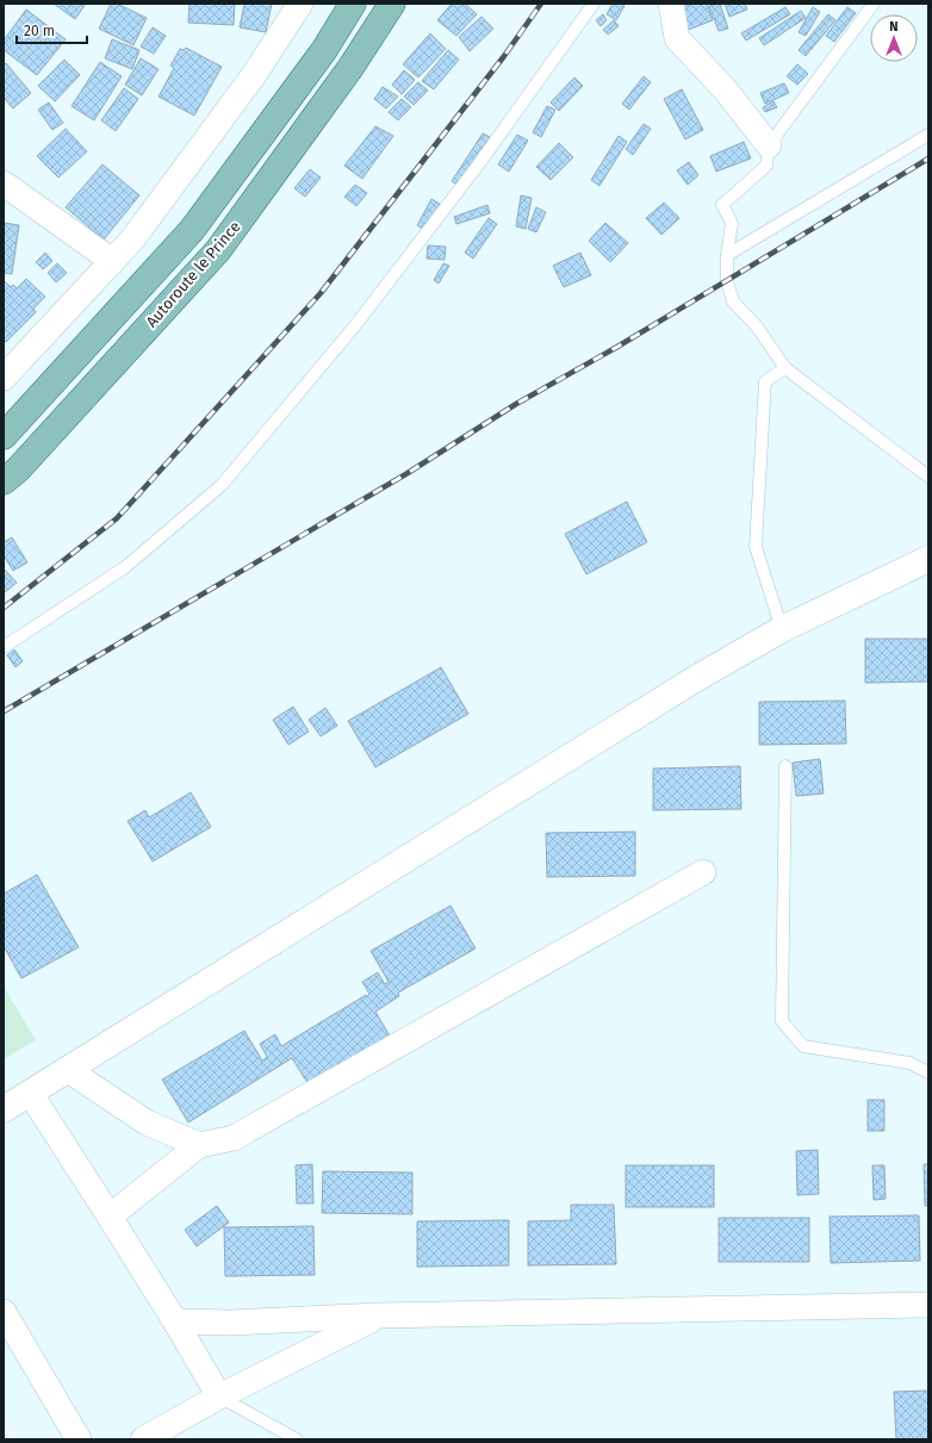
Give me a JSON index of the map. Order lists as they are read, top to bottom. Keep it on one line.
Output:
{"streets":{"main road":["Autoroute le Prince"]},"scale_bar":"20 m","north":"top"}
